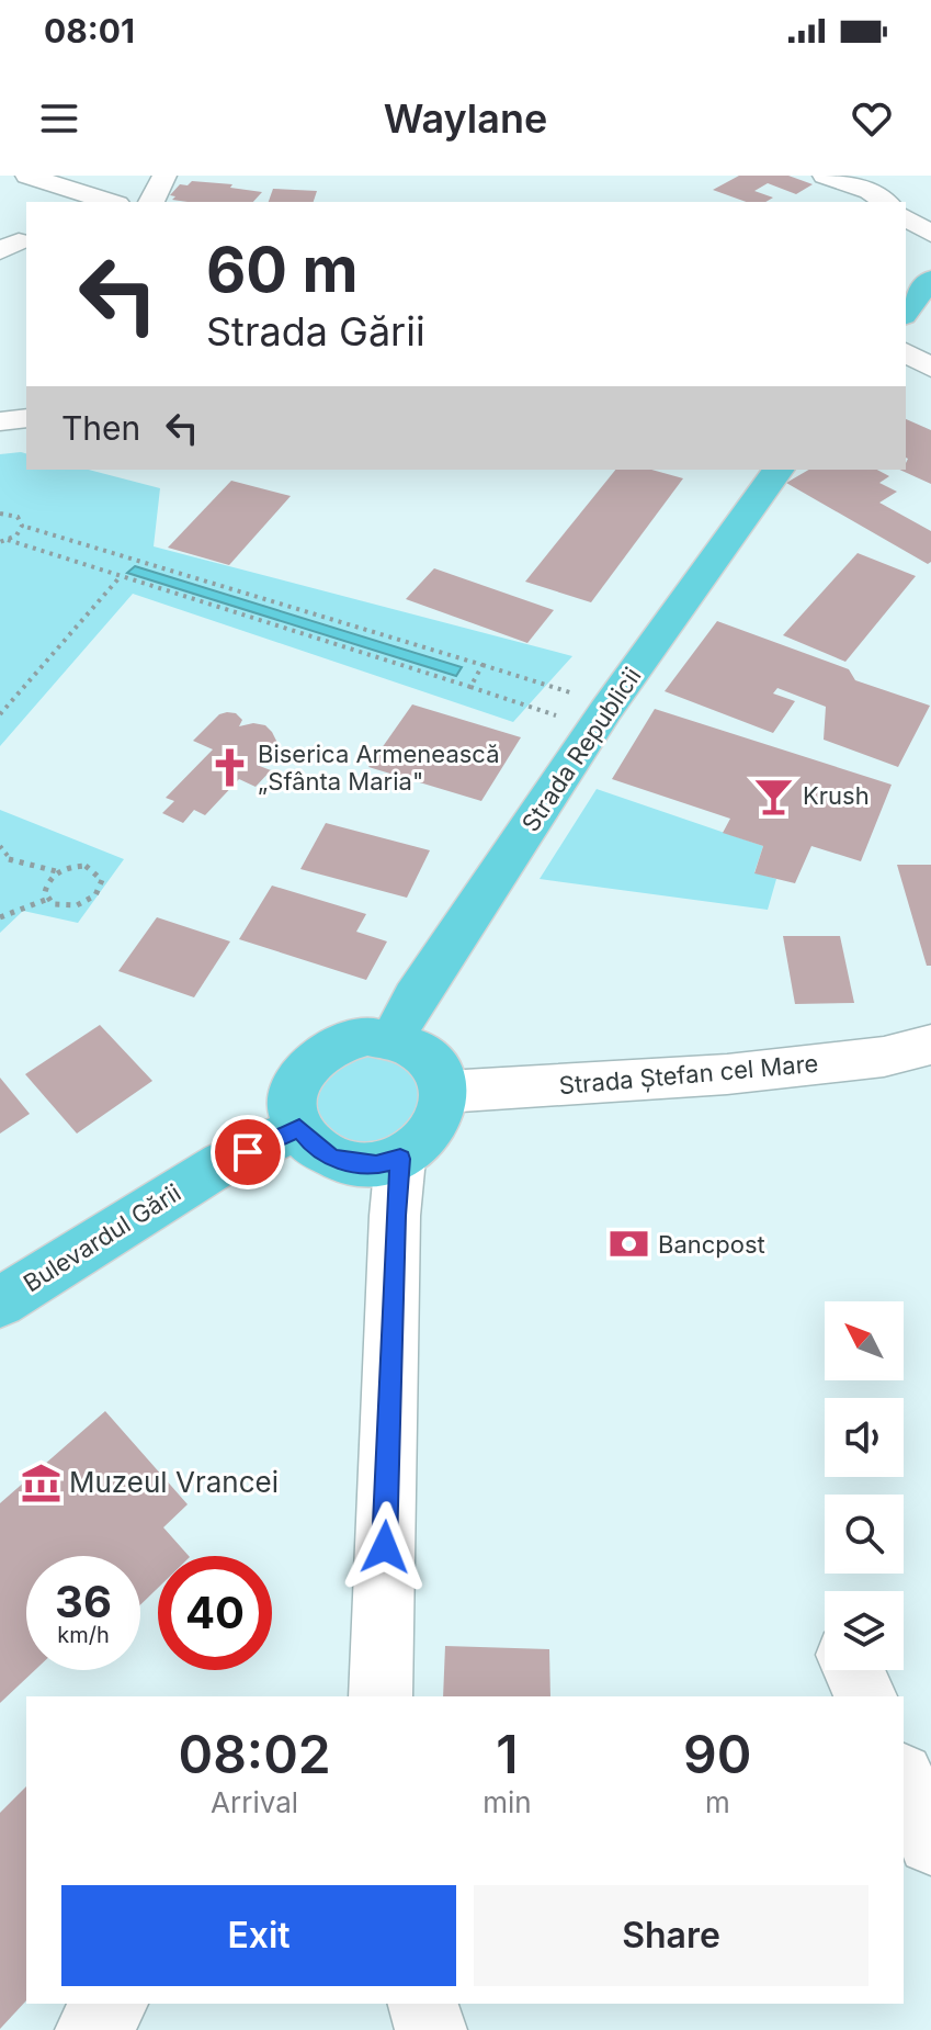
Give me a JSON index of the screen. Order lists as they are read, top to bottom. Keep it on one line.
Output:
{"streets":{"main road":["Strada Republicii","Bulevardul Gării"],"street":["Strada Ștefan cel Mare"]},"crossings":[["Strada Republicii","Strada Ștefan cel Mare"],["Strada Republicii","Bulevardul Gării"],["Strada Ștefan cel Mare","Bulevardul Gării"]],"places":{"church":["Biserica Armenească „Sfânta Maria\""],"bar":["Krush"],"bank":["Bancpost"],"museum":["Muzeul Vrancei"]},"north":"top left","page":{"status":"08:01","header":"Waylane","turn":["60 m","Strada Gării"],"then":"Then","speed":"36 km/h","limit":"40","eta":["08:02","Arrival","1","min","90","m"],"buttons":["Exit","Share"]}}
